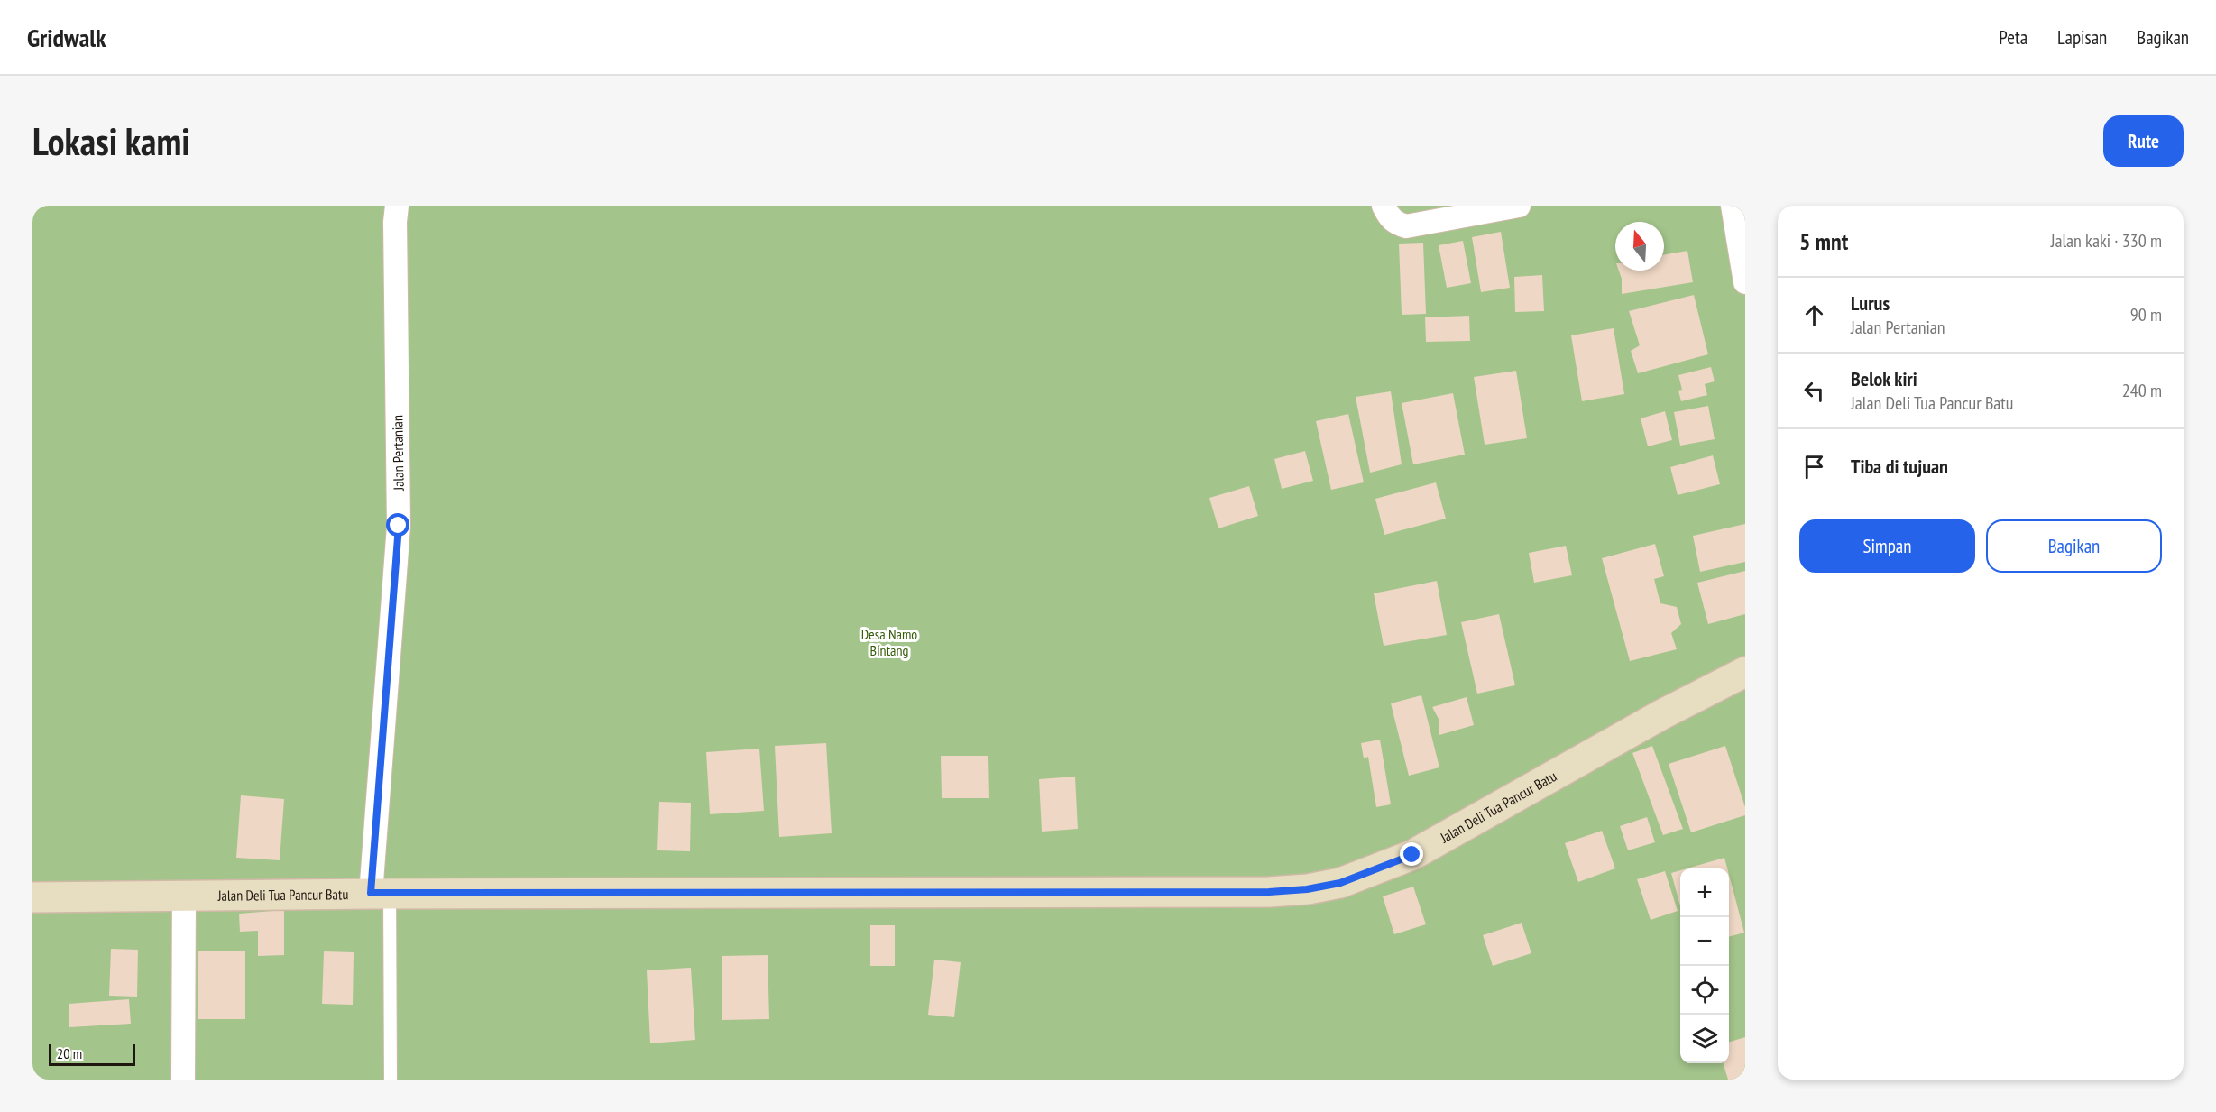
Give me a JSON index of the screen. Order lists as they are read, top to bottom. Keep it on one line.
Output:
{"streets":{"main road":["Jalan Deli Tua Pancur Batu"],"street":["Jalan Pertanian"]},"crossings":[["Jalan Pertanian","Jalan Deli Tua Pancur Batu"]],"parks":["Desa Namo Bintang"],"scale_bar":"20 m","north":"top","page":{"header":"Gridwalk","nav":["Peta","Lapisan","Bagikan"],"buttons":["Rute",["Simpan","Bagikan"]],"title":"Lokasi kami","heading":["5 mnt","Jalan kaki · 330 m"],"list":[["Lurus","Jalan Pertanian","90 m"],["Belok kiri","Jalan Deli Tua Pancur Batu","240 m"],"Tiba di tujuan"],"map_buttons":["+","−"],"scale":"20 m"}}
